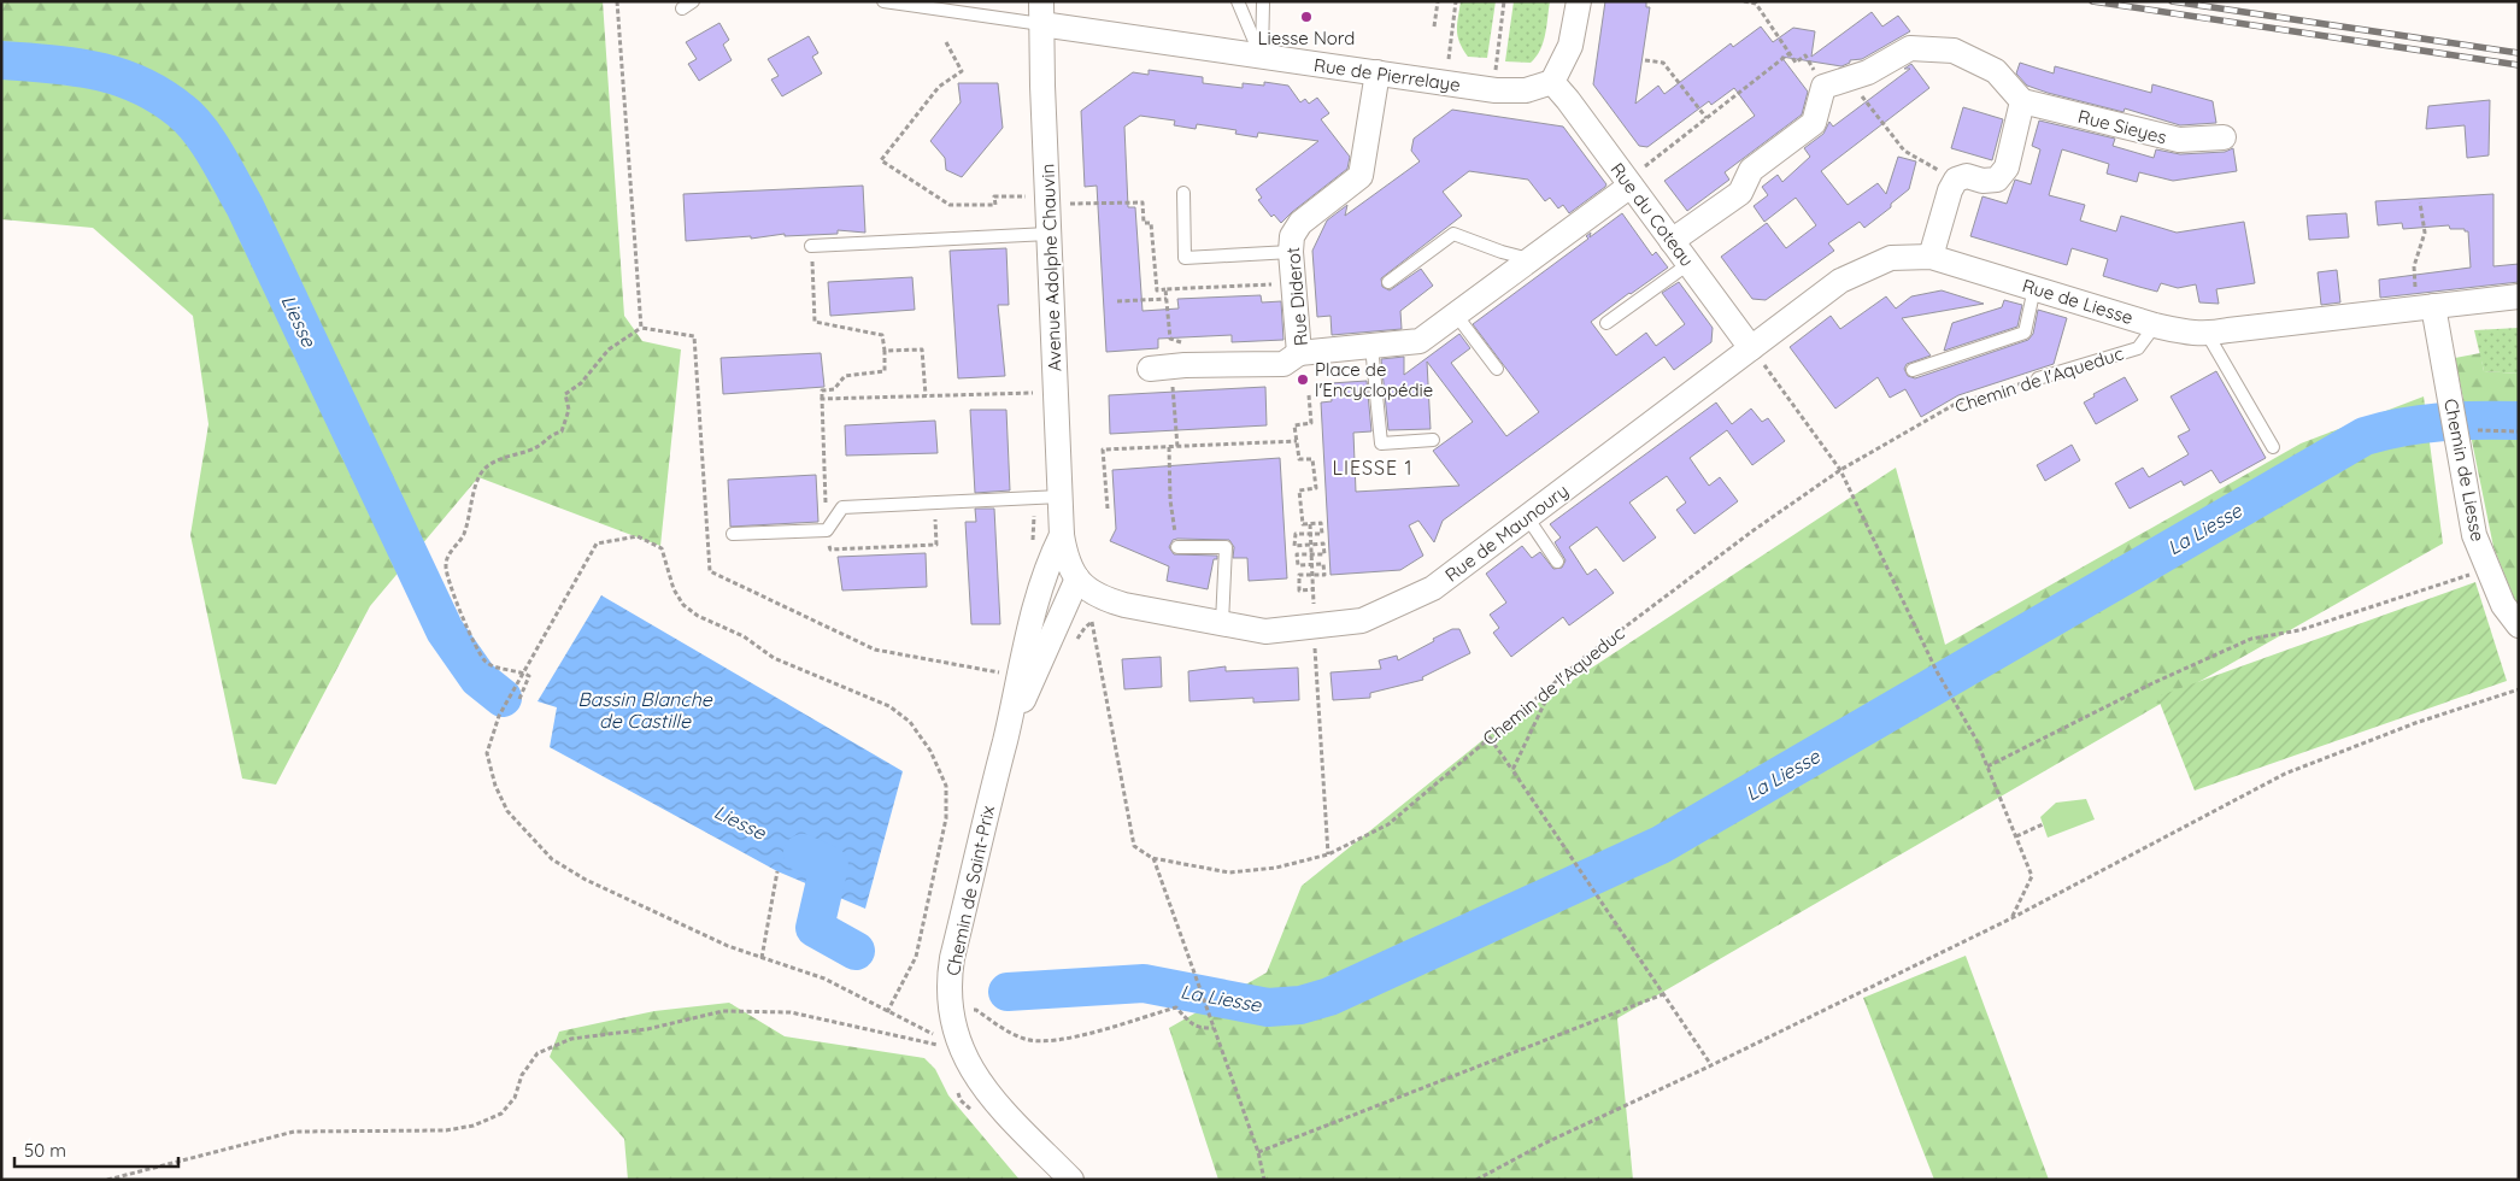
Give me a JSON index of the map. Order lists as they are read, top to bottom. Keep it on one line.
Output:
{"streets":{"street":["Rue de Pierrelaye","Rue Sieyes","Rue du Coteau","Avenue Adolphe Chauvin","Rue Diderot","Rue de Liesse","Chemin de Liesse","Rue de Maunoury","Chemin de Saint-Prix"],"lane":["Chemin de l'Aqueduc"]},"crossings":[["Rue de Pierrelaye","Rue du Coteau"],["Rue de Pierrelaye","Avenue Adolphe Chauvin"],["Rue de Pierrelaye","Rue Diderot"],["Rue du Coteau","Rue Diderot"],["Rue du Coteau","Rue de Maunoury"],["Avenue Adolphe Chauvin","Rue de Maunoury"],["Avenue Adolphe Chauvin","Chemin de Saint-Prix"],["Rue de Liesse","Chemin de l'Aqueduc"],["Rue de Liesse","Rue de Maunoury"],["Rue de Maunoury","Chemin de Saint-Prix"]],"districts":["LIESSE 1"],"water":["Liesse","La Liesse","Bassin Blanche de Castille"],"places":["Liesse Nord","Place de l'Encyclopédie"],"scale_bar":"50 m"}
